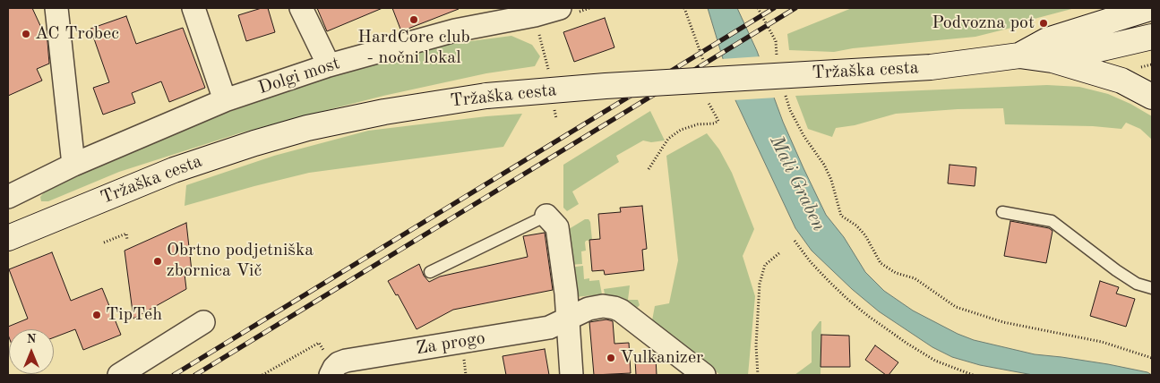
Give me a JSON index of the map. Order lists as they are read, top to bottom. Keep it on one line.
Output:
{"streets":{"main road":["Tržaška cesta"],"street":["Dolgi most","Za progo"]},"water":["Mali Graben"],"places":["HardCore club - nočni lokal","Podvozna pot","AC Trobec","Obrtno podjetniška zbornica Vič","TipTeh","Vulkanizer"],"north":"top"}
